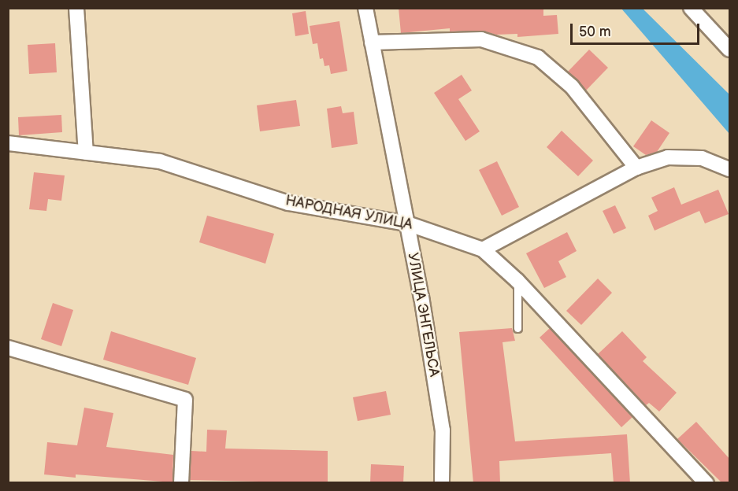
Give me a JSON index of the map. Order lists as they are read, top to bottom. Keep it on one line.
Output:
{"streets":{"street":["НАРОДНАЯ УЛИЦА","УЛИЦА ЭНГЕЛЬСА"]},"crossings":[["НАРОДНАЯ УЛИЦА","УЛИЦА ЭНГЕЛЬСА"]],"scale_bar":"50 m"}
